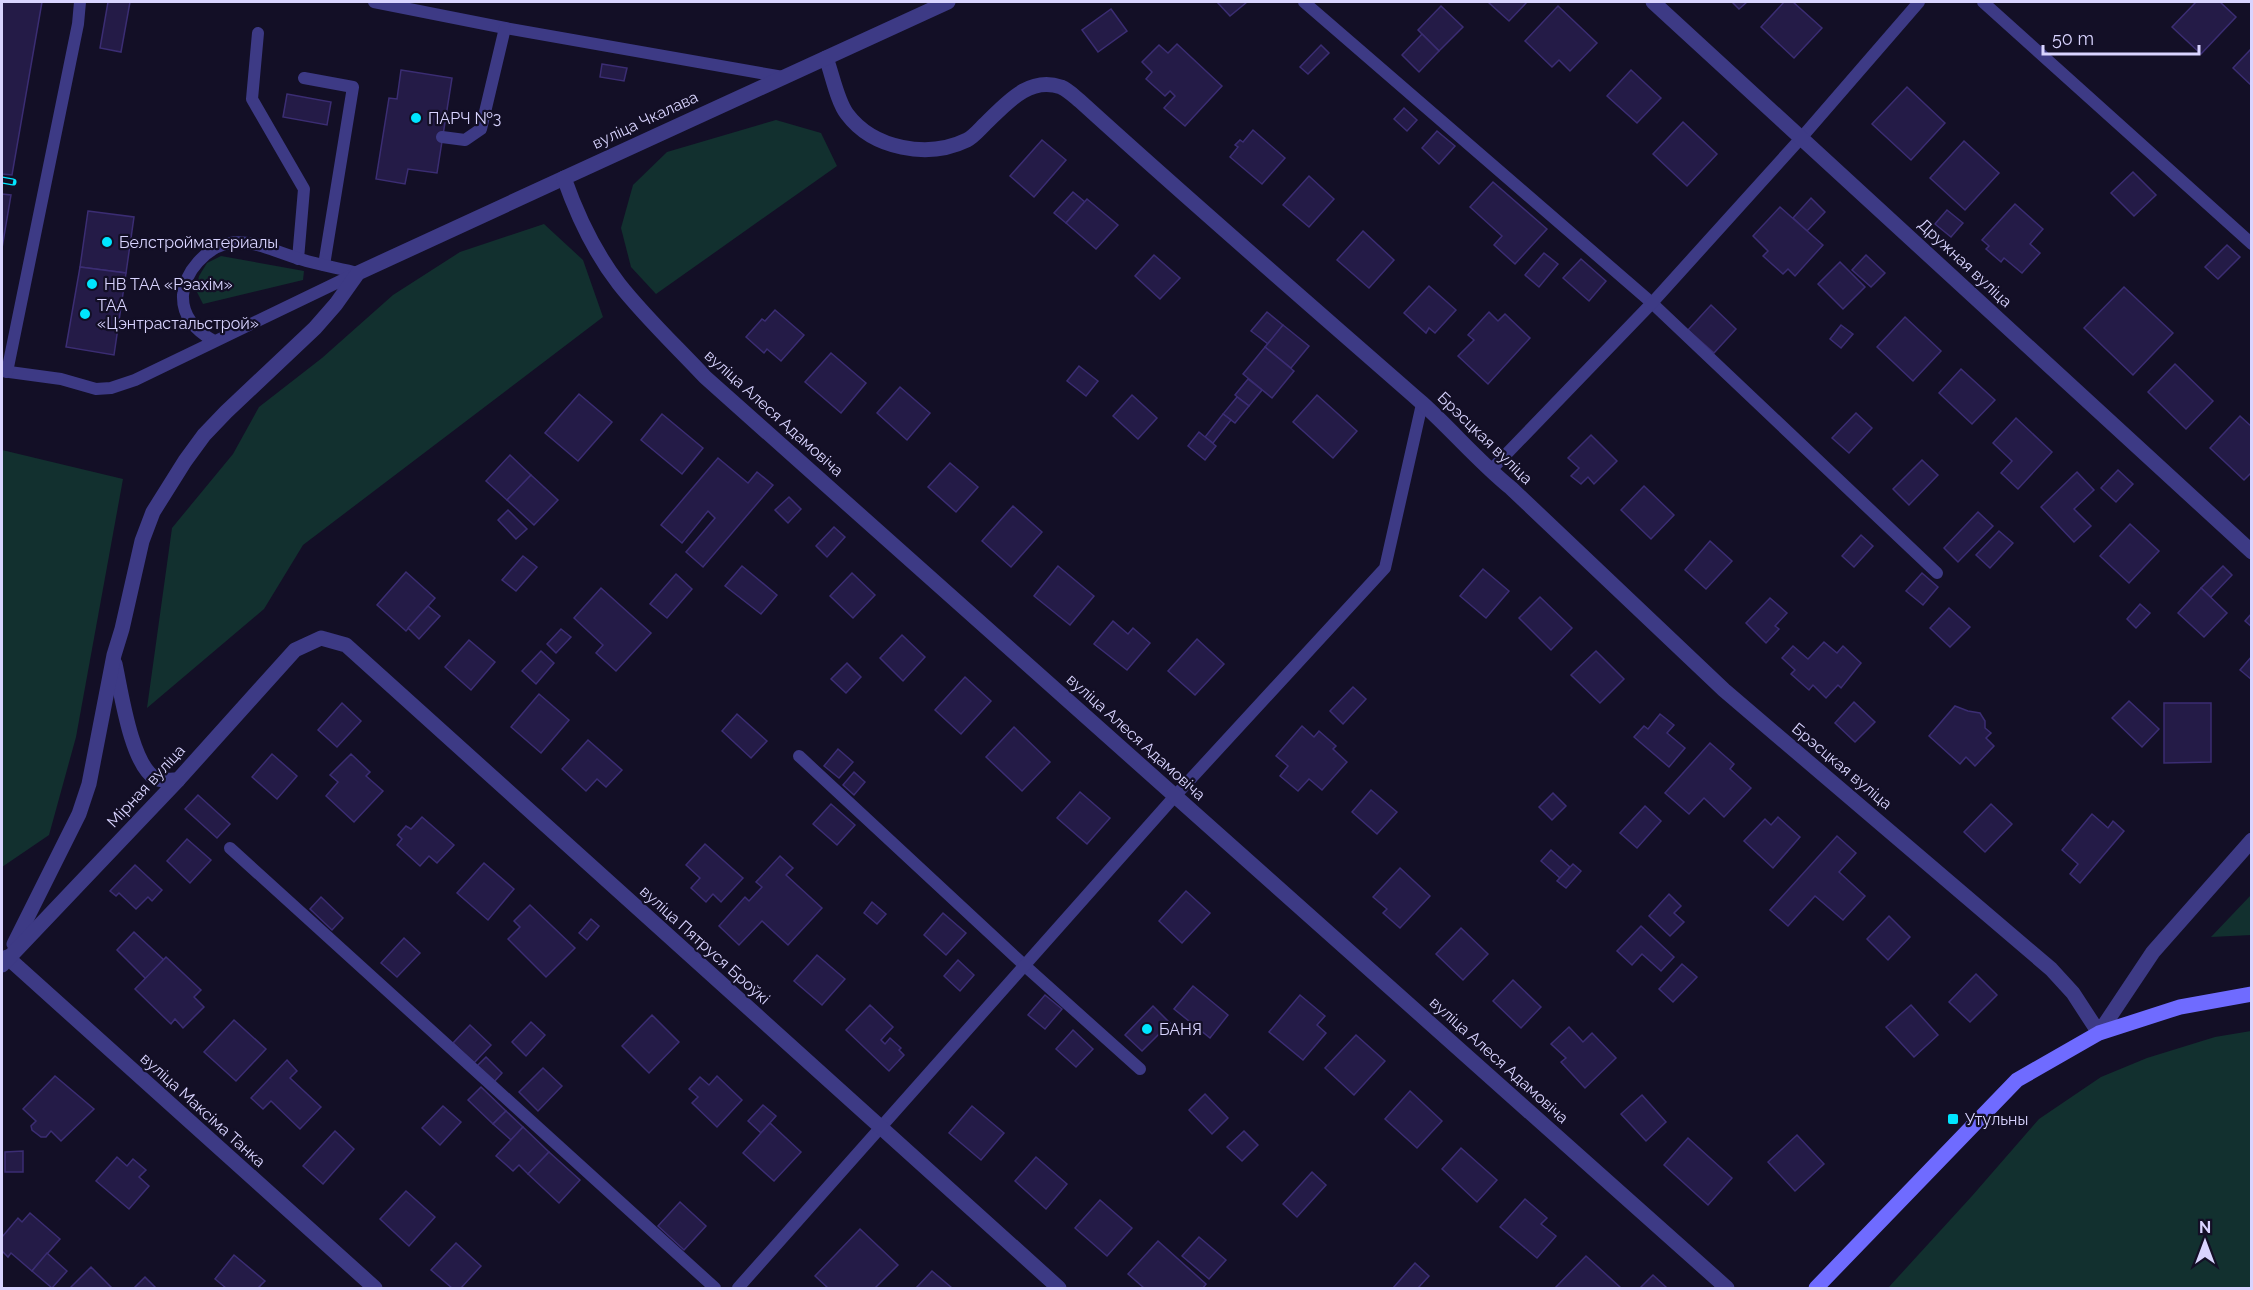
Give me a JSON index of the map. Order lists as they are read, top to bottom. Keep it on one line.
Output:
{"streets":{"street":["вуліца Чкалава","Дружная вуліца","вуліца Алеся Адамовіча","Брэсцкая вуліца","Мірная вуліца","вуліца Пятруся Броўкі","вуліца Максіма Танка"]},"crossings":[["вуліца Чкалава","вуліца Алеся Адамовіча"],["вуліца Чкалава","Брэсцкая вуліца"],["Мірная вуліца","вуліца Пятруся Броўкі"],["Мірная вуліца","вуліца Максіма Танка"]],"places":{"other":["ПАРЧ №3","Белстройматериалы","НВ ТАА «Рэахім»","ТАА «Цэнтрастальстрой»","БАНЯ"],"transit":["Утульны"]},"scale_bar":"50 m","north":"top"}
